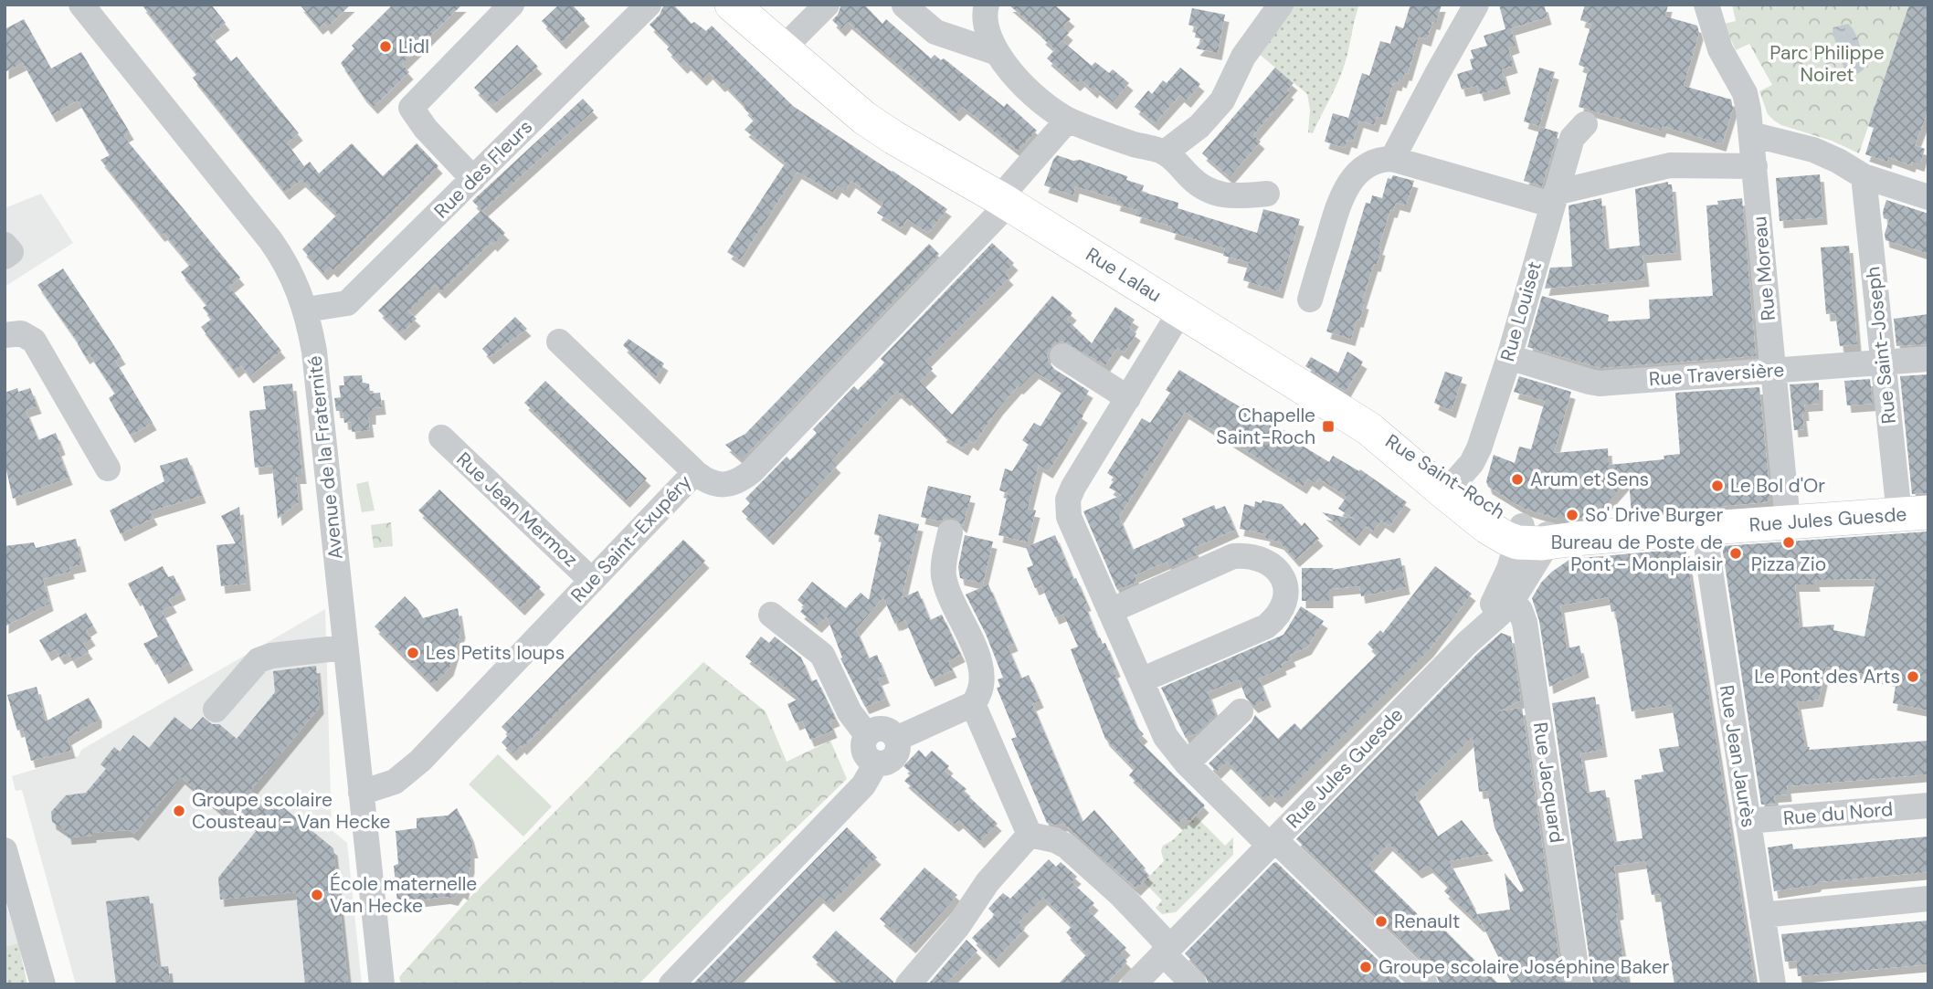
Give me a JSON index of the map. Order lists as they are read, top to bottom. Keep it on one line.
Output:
{"streets":{"main road":["Rue Lalau","Rue Saint-Roch","Rue Jules Guesde"],"street":["Rue des Fleurs","Rue Moreau","Rue Louiset","Rue Saint-Joseph","Rue Traversière","Avenue de la Fraternité","Rue Jean Mermoz","Rue Saint-Exupéry","Rue Jean Jaurès","Rue Jacquard","Rue du Nord"]},"crossings":[["Rue des Fleurs","Avenue de la Fraternité"],["Rue Moreau","Rue Traversière"],["Rue Moreau","Rue Jules Guesde"],["Rue Lalau","Rue Saint-Roch"],["Rue Lalau","Rue Saint-Exupéry"],["Rue Louiset","Rue Traversière"],["Rue Louiset","Rue Saint-Roch"],["Rue Saint-Joseph","Rue Traversière"],["Rue Saint-Joseph","Rue Jules Guesde"],["Avenue de la Fraternité","Rue Saint-Exupéry"],["Rue Saint-Roch","Rue Jules Guesde"],["Rue Jean Mermoz","Rue Saint-Exupéry"],["Rue Jules Guesde","Rue Jean Jaurès"],["Rue Jules Guesde","Rue Jacquard"],["Rue Jean Jaurès","Rue du Nord"]],"parks":["Parc Philippe Noiret"],"places":{"other":["Lidl","Arum et Sens","Le Bol d'Or","So' Drive Burger","Pizza Zio","Bureau de Poste de Pont - Monplaisir","Les Petits loups","Le Pont des Arts","Groupe scolaire Cousteau - Van Hecke","École maternelle Van Hecke","Renault","Groupe scolaire Joséphine Baker"],"transit":["Chapelle Saint-Roch"]}}
